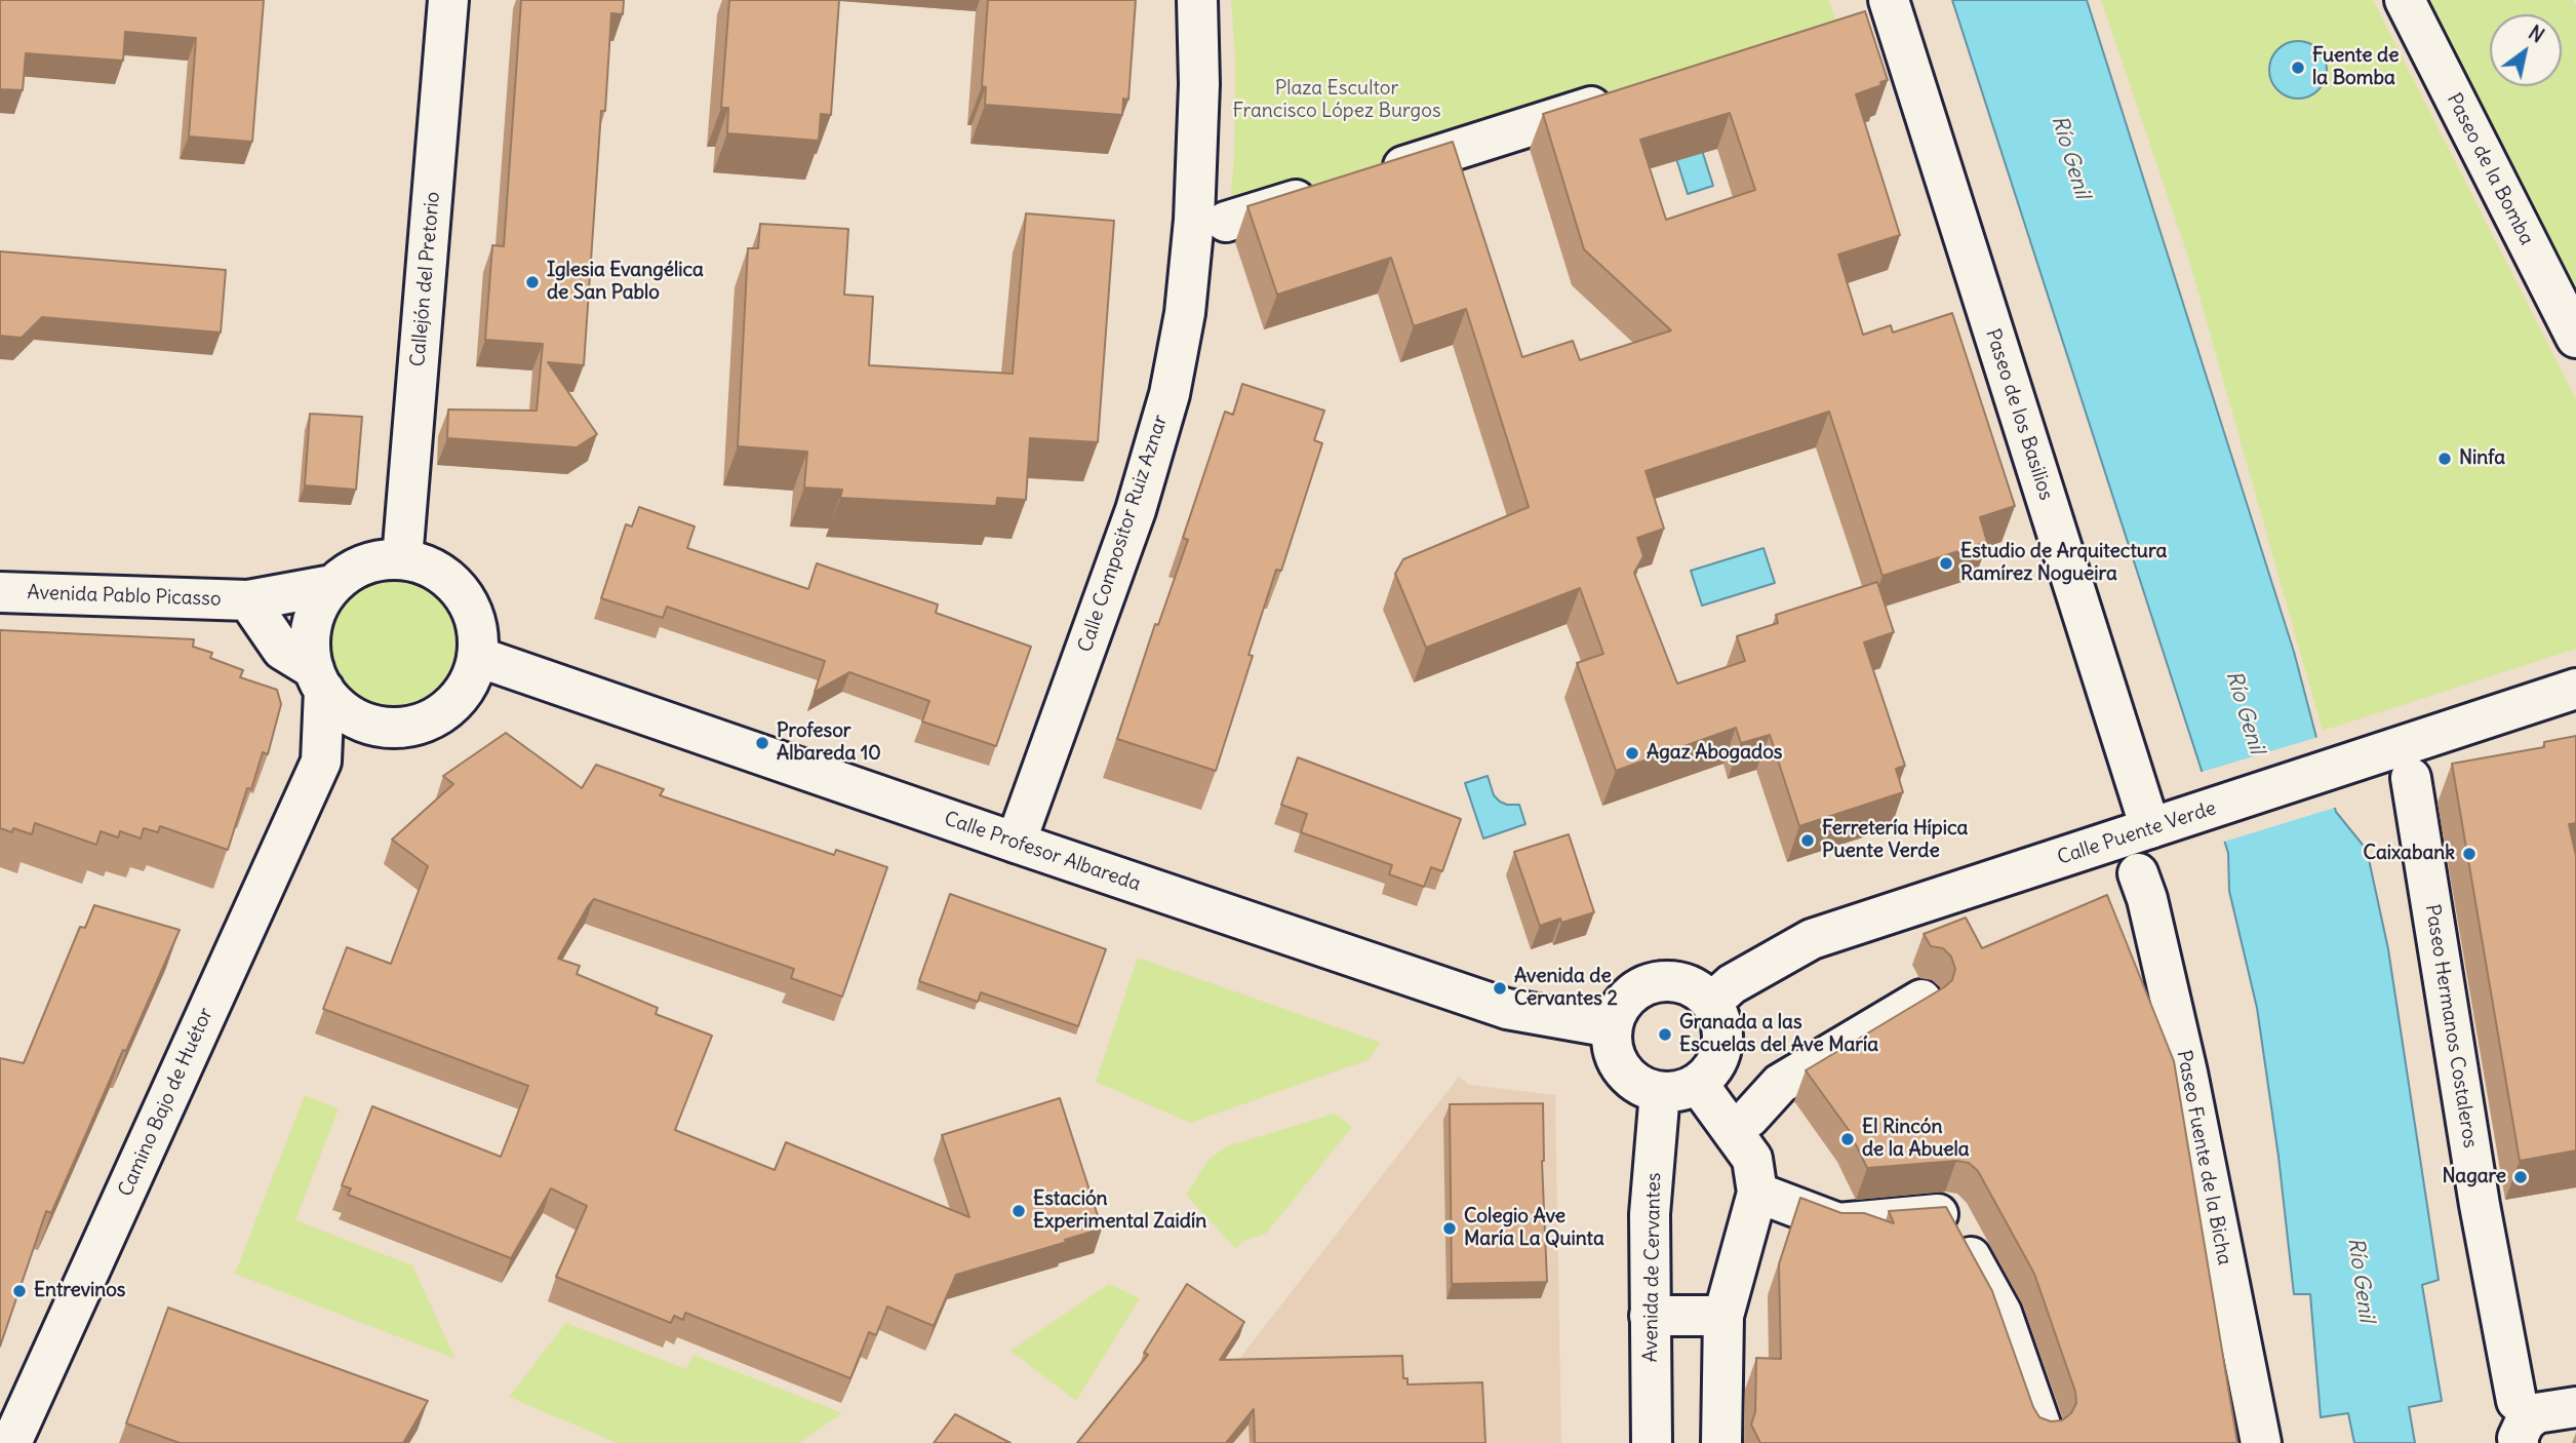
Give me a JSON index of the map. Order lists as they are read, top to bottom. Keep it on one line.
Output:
{"streets":{"main road":["Paseo de la Bomba","Callejón del Pretorio","Paseo de los Basilios","Calle Compositor Ruiz Aznar","Avenida Pablo Picasso","Calle Puente Verde","Calle Profesor Albareda","Paseo Hermanos Costaleros","Camino Bajo de Huétor","Paseo Fuente de la Bicha","Avenida de Cervantes"]},"crossings":[["Callejón del Pretorio","Avenida Pablo Picasso"],["Callejón del Pretorio","Calle Profesor Albareda"],["Callejón del Pretorio","Camino Bajo de Huétor"],["Paseo de los Basilios","Calle Puente Verde"],["Calle Compositor Ruiz Aznar","Calle Profesor Albareda"],["Avenida Pablo Picasso","Calle Profesor Albareda"],["Avenida Pablo Picasso","Camino Bajo de Huétor"],["Calle Puente Verde","Calle Profesor Albareda"],["Calle Puente Verde","Avenida de Cervantes"],["Calle Profesor Albareda","Camino Bajo de Huétor"],["Calle Profesor Albareda","Avenida de Cervantes"]],"water":["Río Genil"],"parks":["Plaza Escultor Francisco López Burgos"],"places":["Fuente de la Bomba","Iglesia Evangélica de San Pablo","Ninfa","Estudio de Arquitectura Ramírez Nogueira","Profesor Albareda 10","Agaz Abogados","Ferretería Hípica Puente Verde","Caixabank","Avenida de Cervantes 2","Granada a las Escuelas del Ave María","El Rincón de la Abuela","Nagare","Estación Experimental Zaidín","Colegio Ave María La Quinta","Entrevinos"],"north":"top right"}
